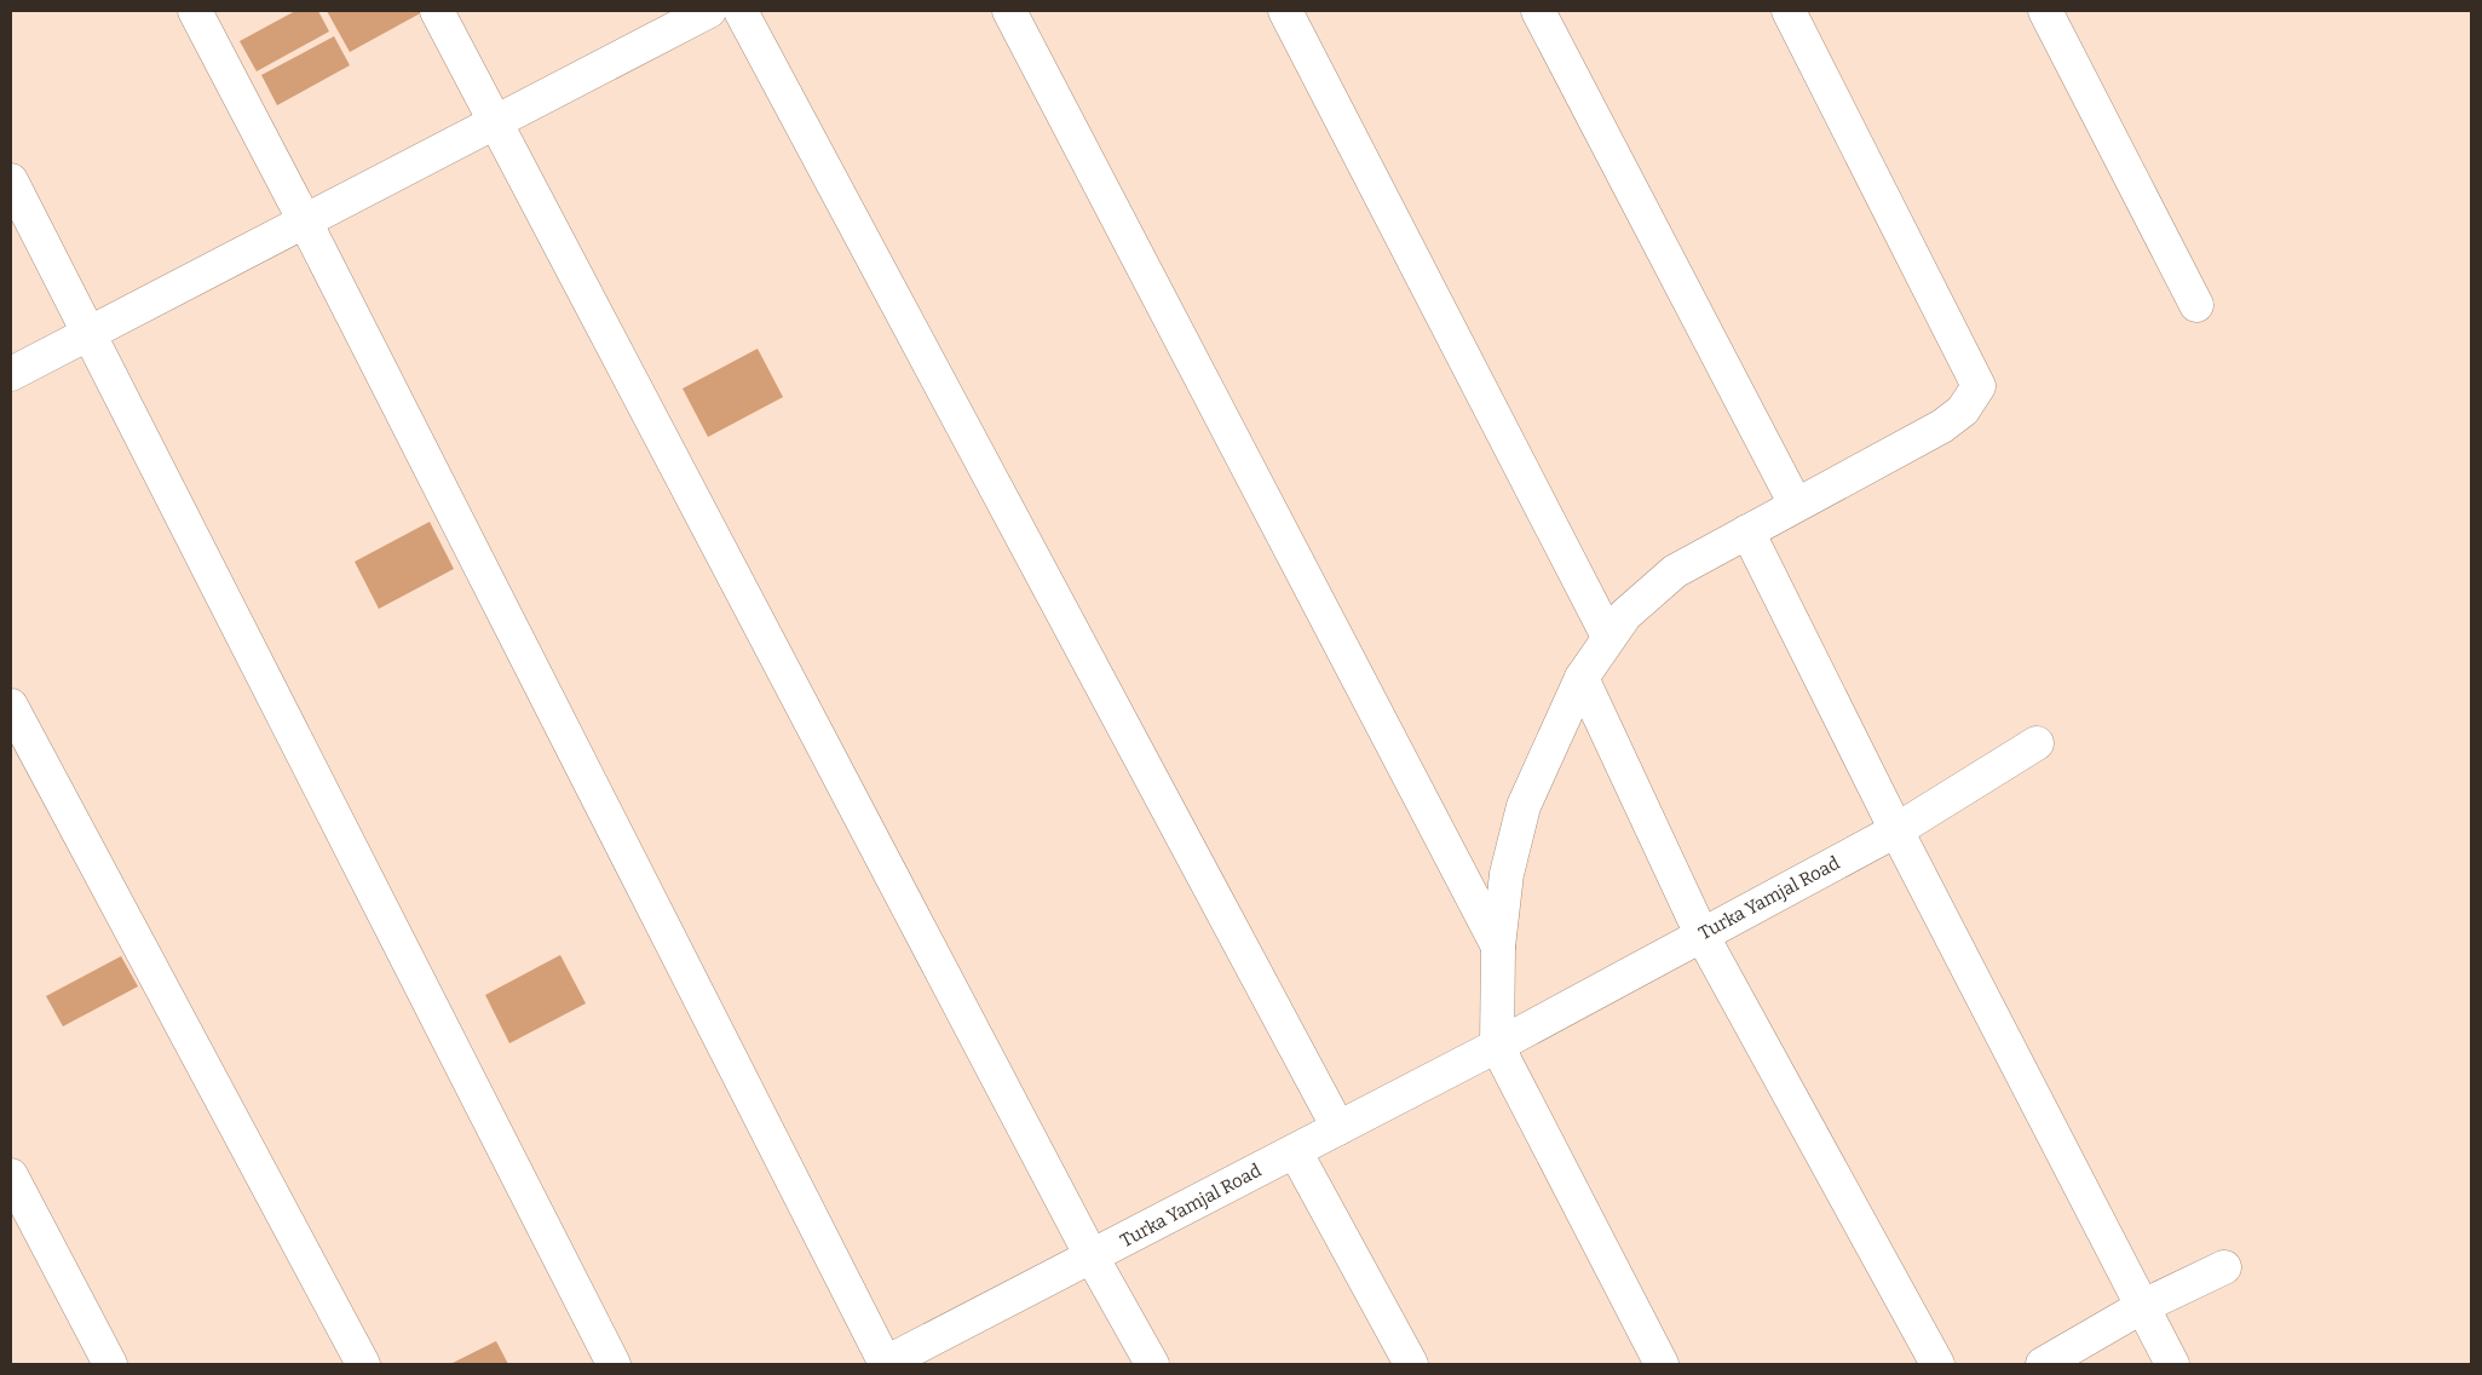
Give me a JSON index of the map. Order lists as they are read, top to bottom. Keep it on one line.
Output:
{"streets":{"street":["Turka Yamjal Road"]}}
